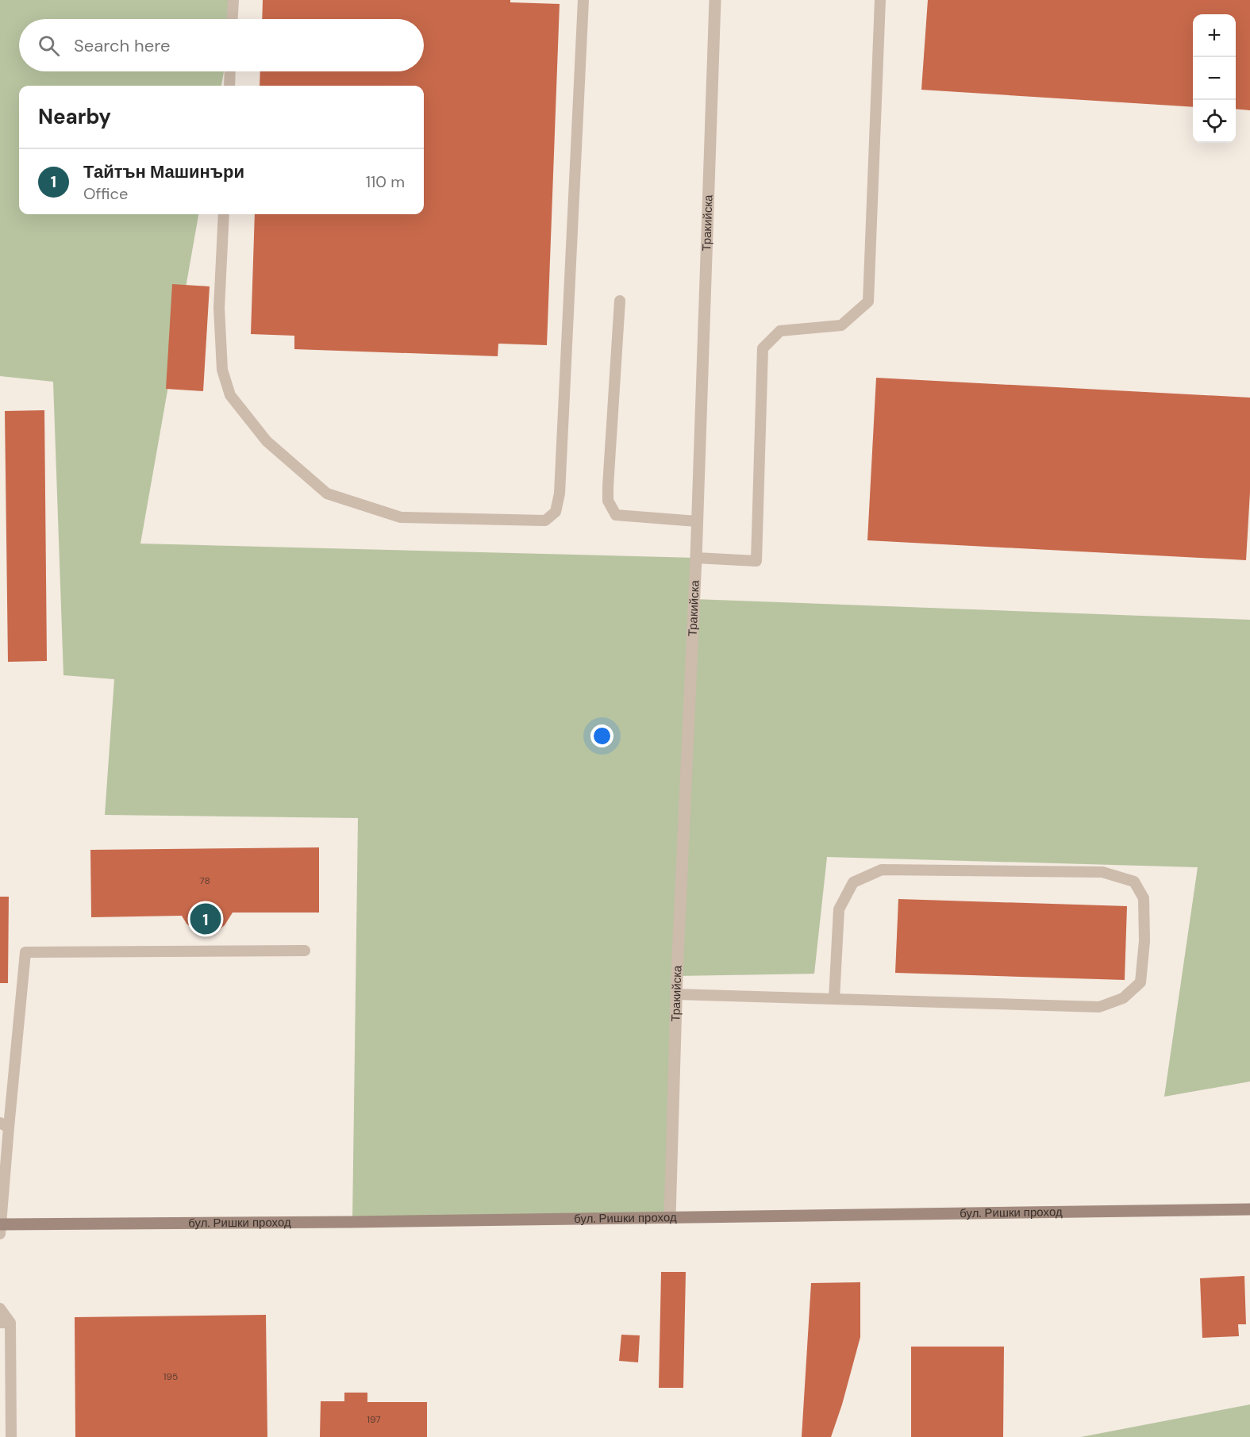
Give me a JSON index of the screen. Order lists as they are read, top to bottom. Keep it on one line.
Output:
{"streets":{"main road":["бул. Ришки проход"],"street":["Тракийска"]},"crossings":[["Тракийска","бул. Ришки проход"]],"house_numbers":["78","195","197"],"page":{"map_buttons":["+","−"],"search":"Search here","heading":"Nearby","list":[{"mark":"1","name":"Тайтън Машинъри","note":"Office","value":"110 m"}],"pins":"1"}}
